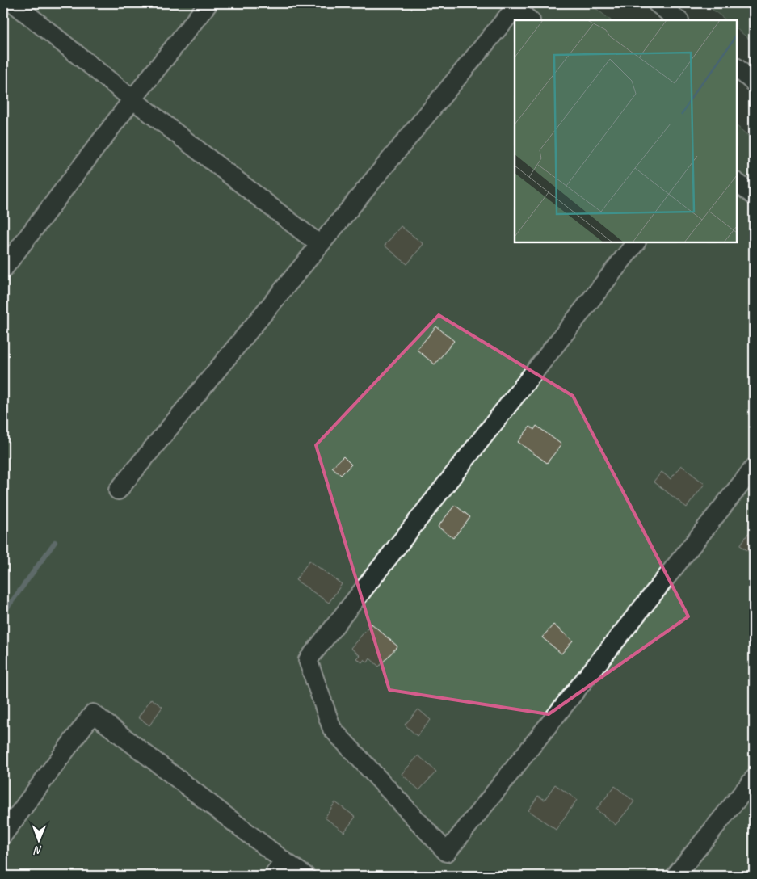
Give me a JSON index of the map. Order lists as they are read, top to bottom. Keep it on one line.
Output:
{"north":"bottom"}
